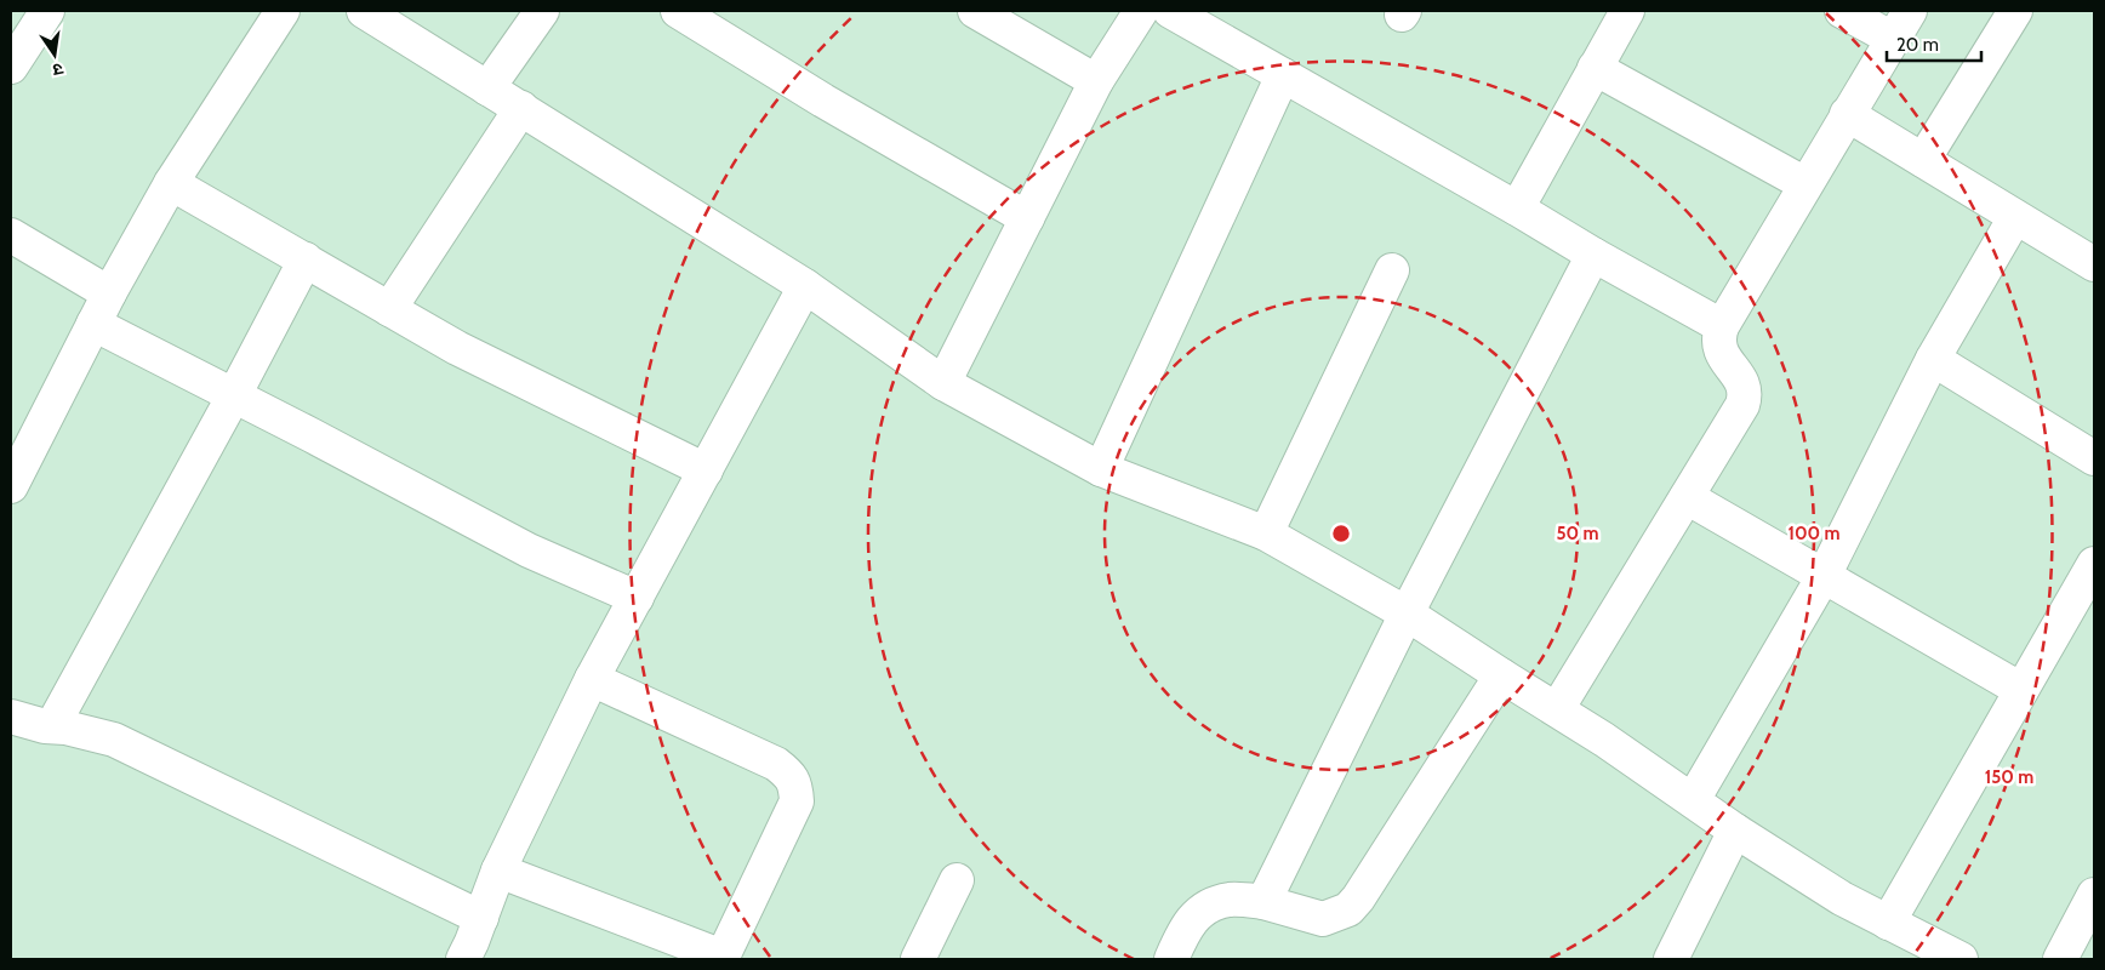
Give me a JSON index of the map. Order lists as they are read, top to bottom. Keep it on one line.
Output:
{"scale_bar":"20 m","north":"bottom","rings":["50 m","100 m","150 m"]}
